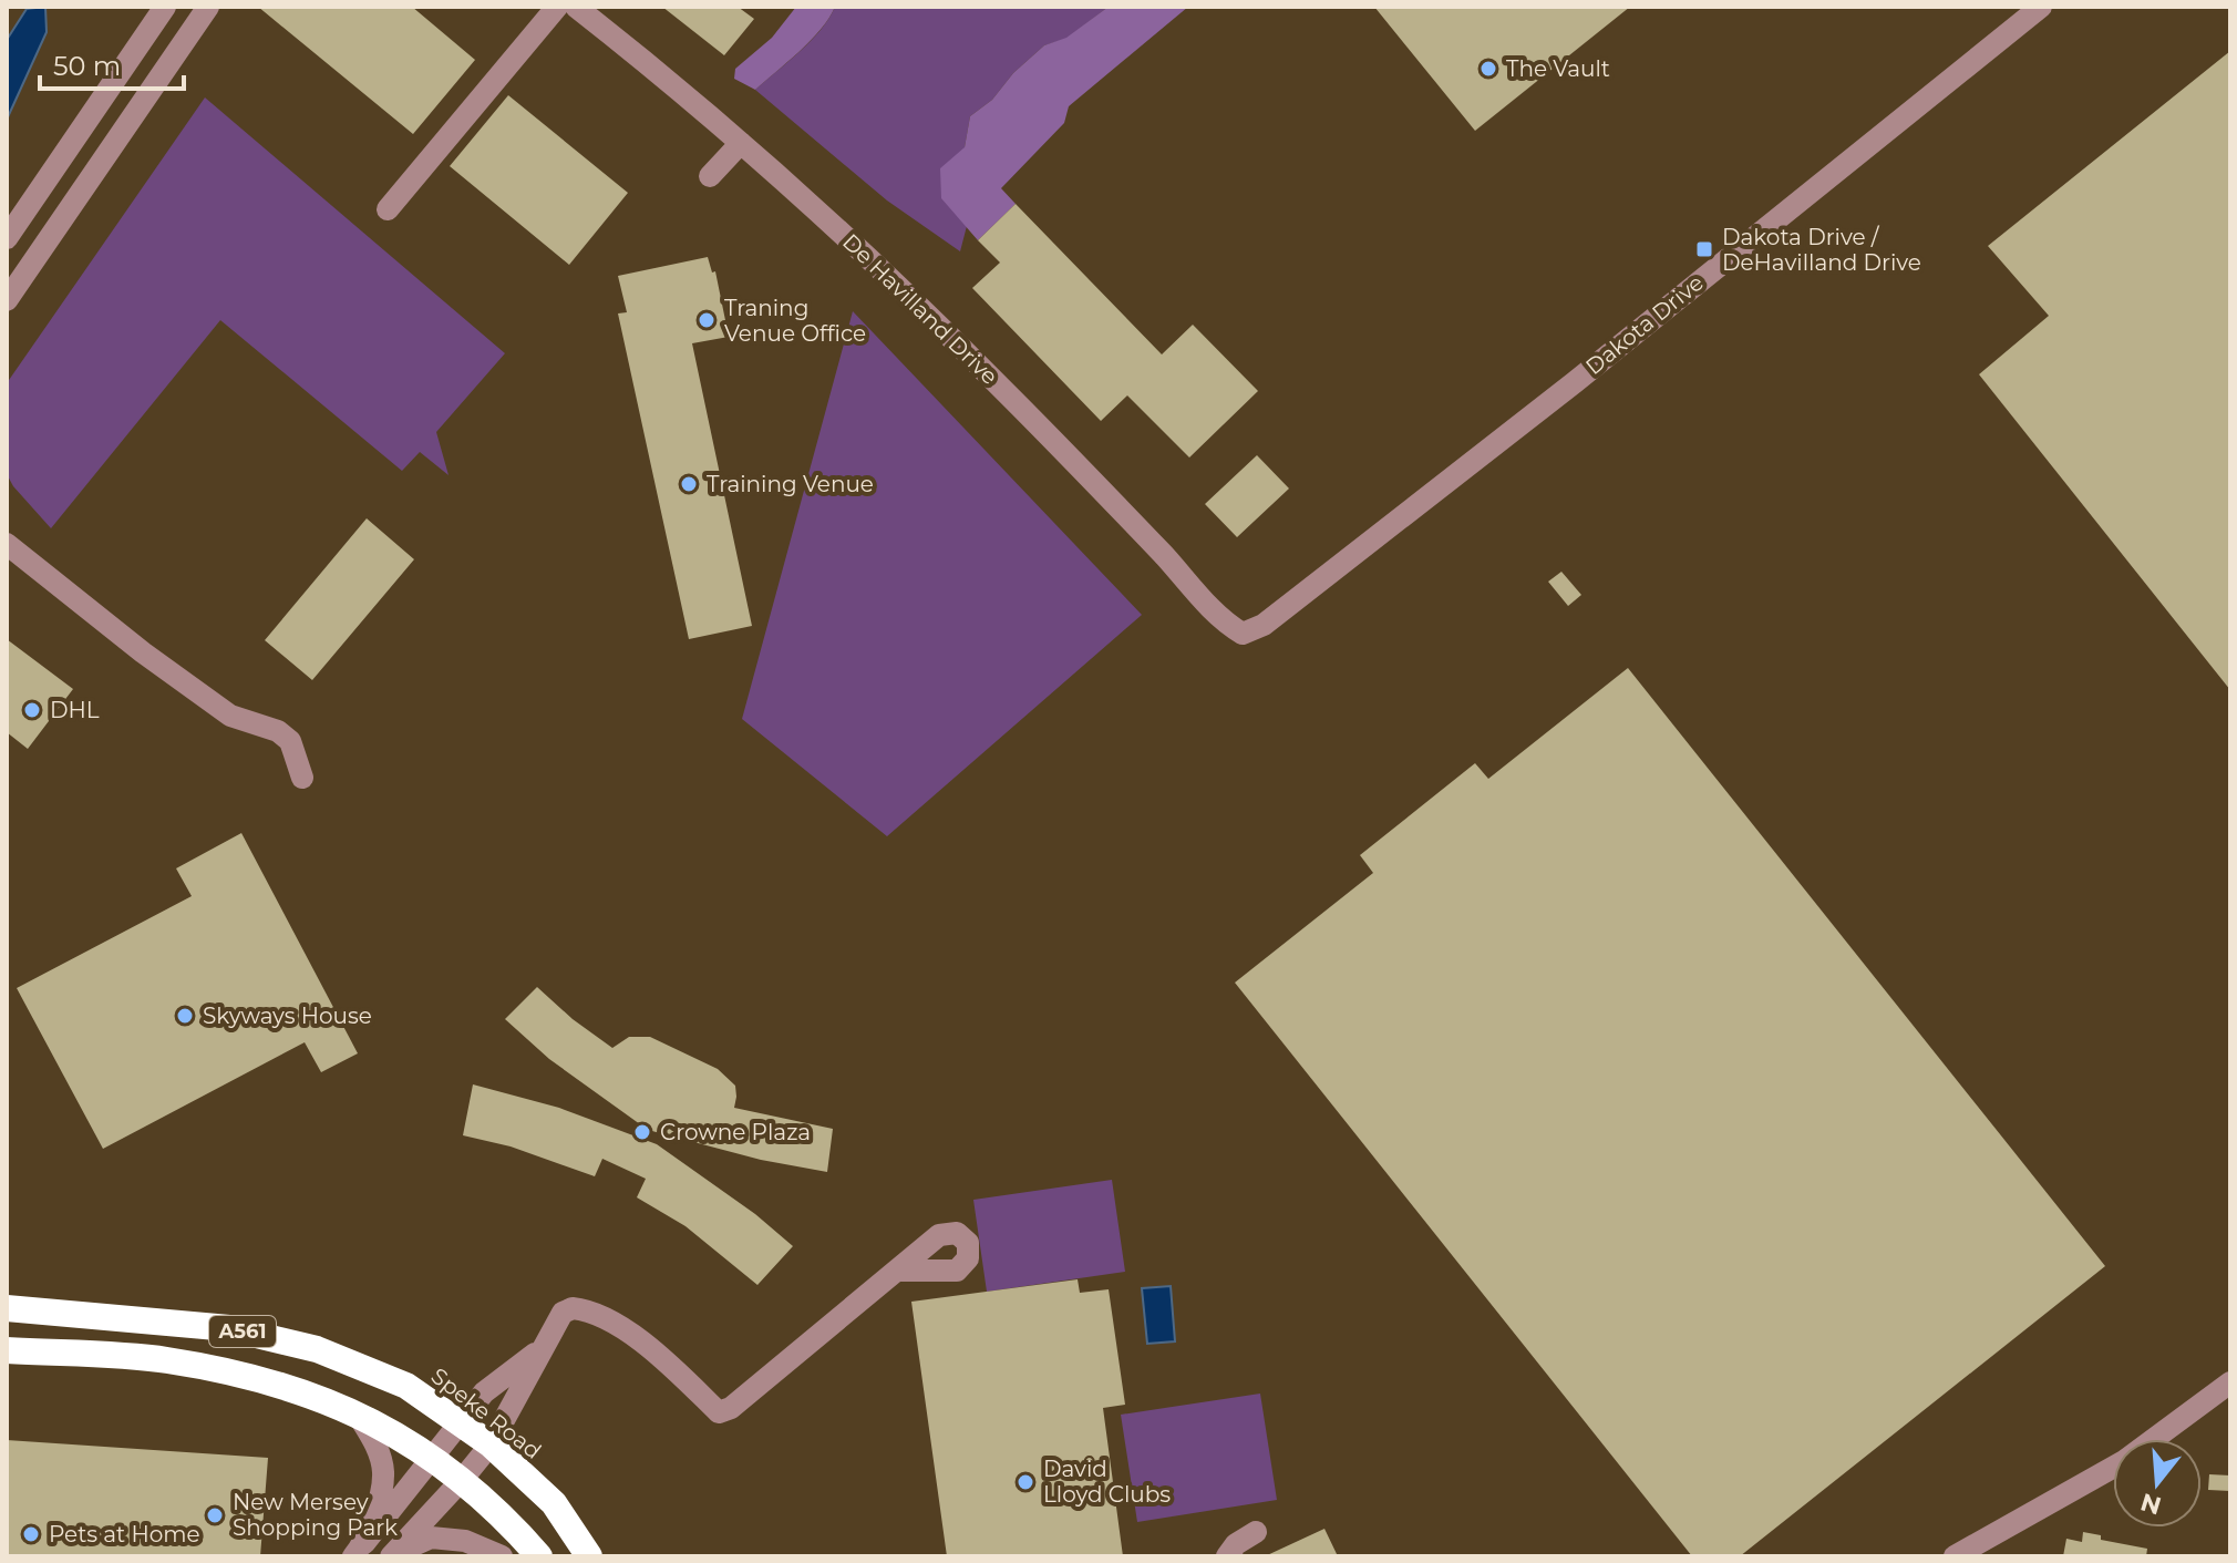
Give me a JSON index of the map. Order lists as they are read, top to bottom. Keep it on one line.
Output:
{"streets":{"highway":["A561","Speke Road"],"street":["De Havilland Drive","Dakota Drive"]},"crossings":[["De Havilland Drive","Dakota Drive"]],"places":{"other":["The Vault","Traning Venue Office","Training Venue","DHL","Skyways House","Crowne Plaza","David Lloyd Clubs","New Mersey Shopping Park","Pets at Home"],"transit":["Dakota Drive / DeHavilland Drive"]},"scale_bar":"50 m","north":"bottom"}
